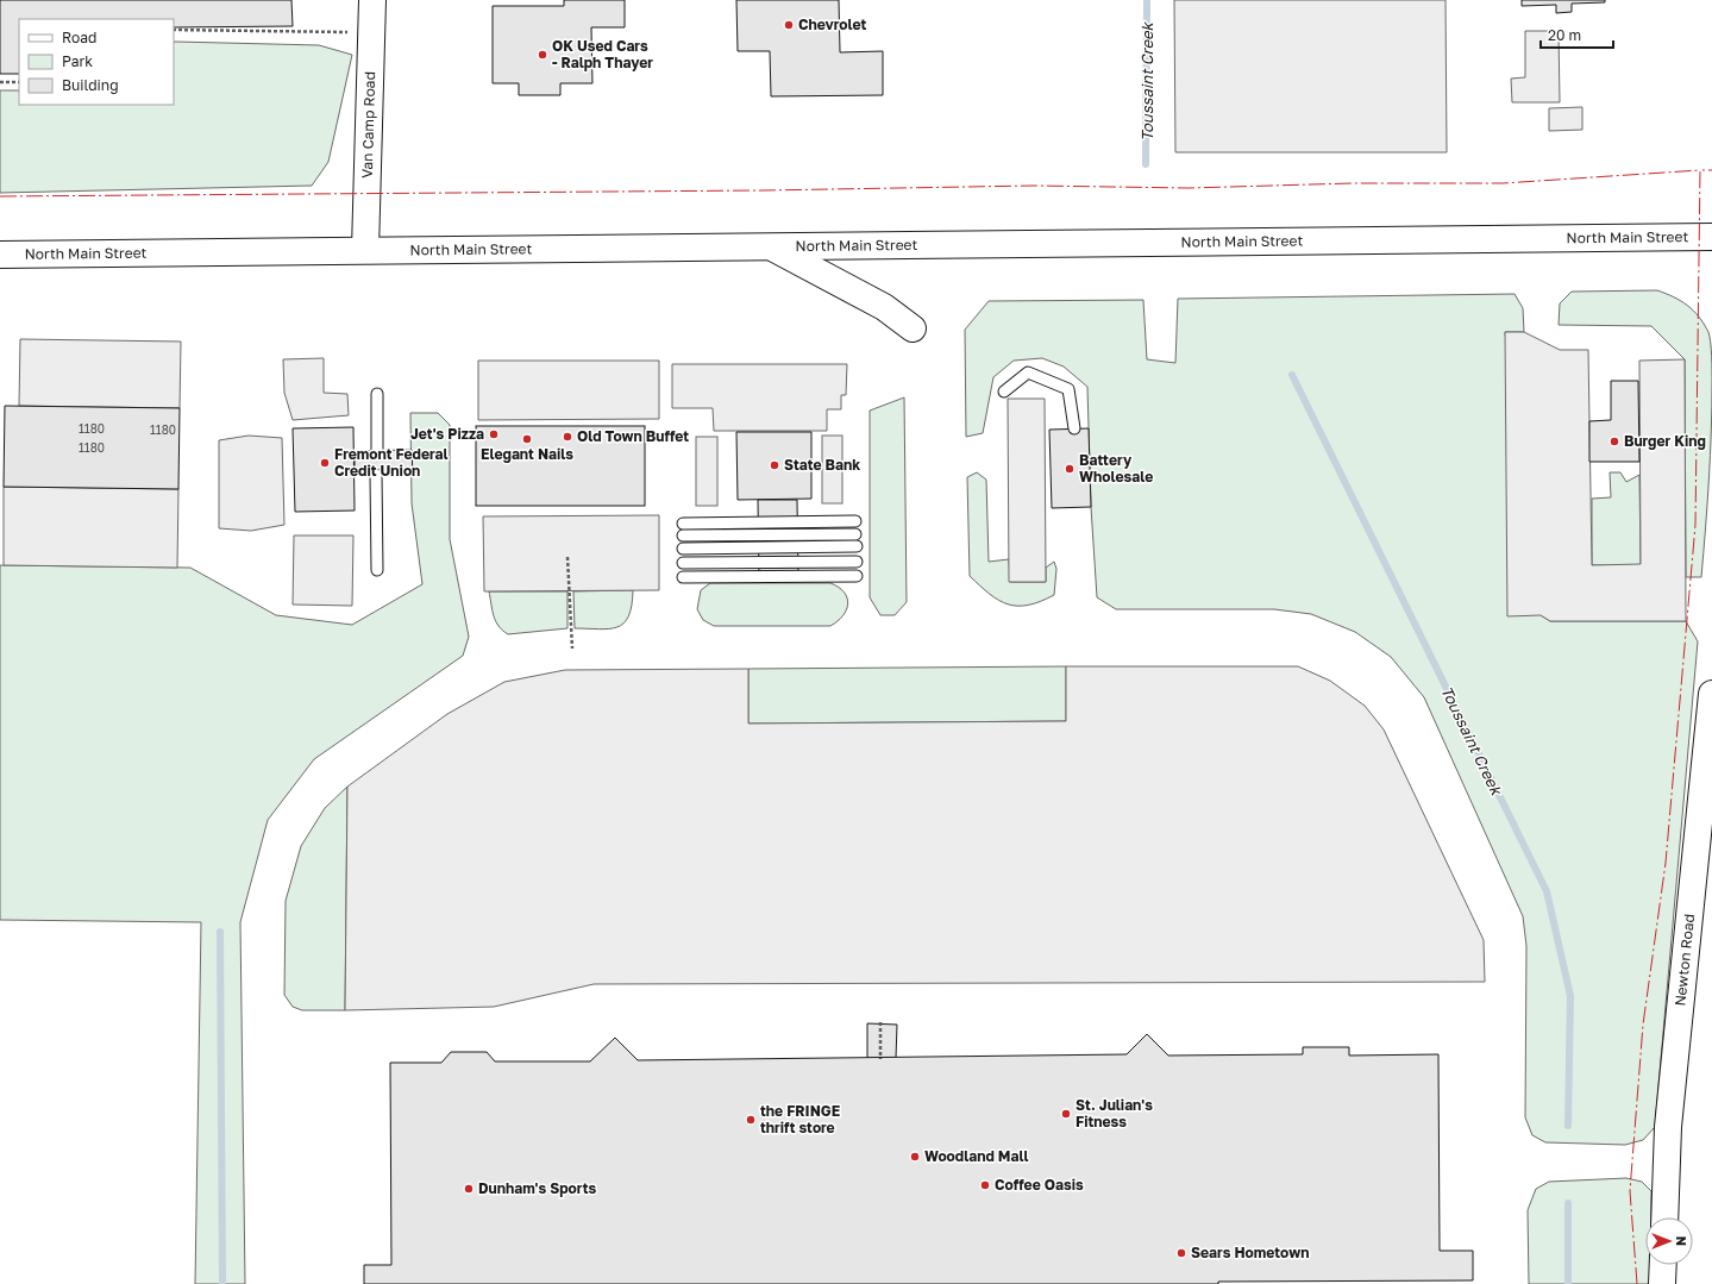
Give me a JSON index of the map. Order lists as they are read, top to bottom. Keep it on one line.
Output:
{"streets":{"main road":["Van Camp Road","North Main Street","Newton Road"]},"crossings":[["Van Camp Road","North Main Street"]],"water":["Toussaint Creek"],"places":["Chevrolet","OK Used Cars - Ralph Thayer","Jet's Pizza","Old Town Buffet","Elegant Nails","Burger King","Fremont Federal Credit Union","State Bank","Battery Wholesale","St. Julian's Fitness","the FRINGE thrift store","Woodland Mall","Coffee Oasis","Dunham's Sports","Sears Hometown"],"house_numbers":["1180","1180","1180"],"legend":["Road","Park","Building"],"scale_bar":"20 m","north":"right"}
